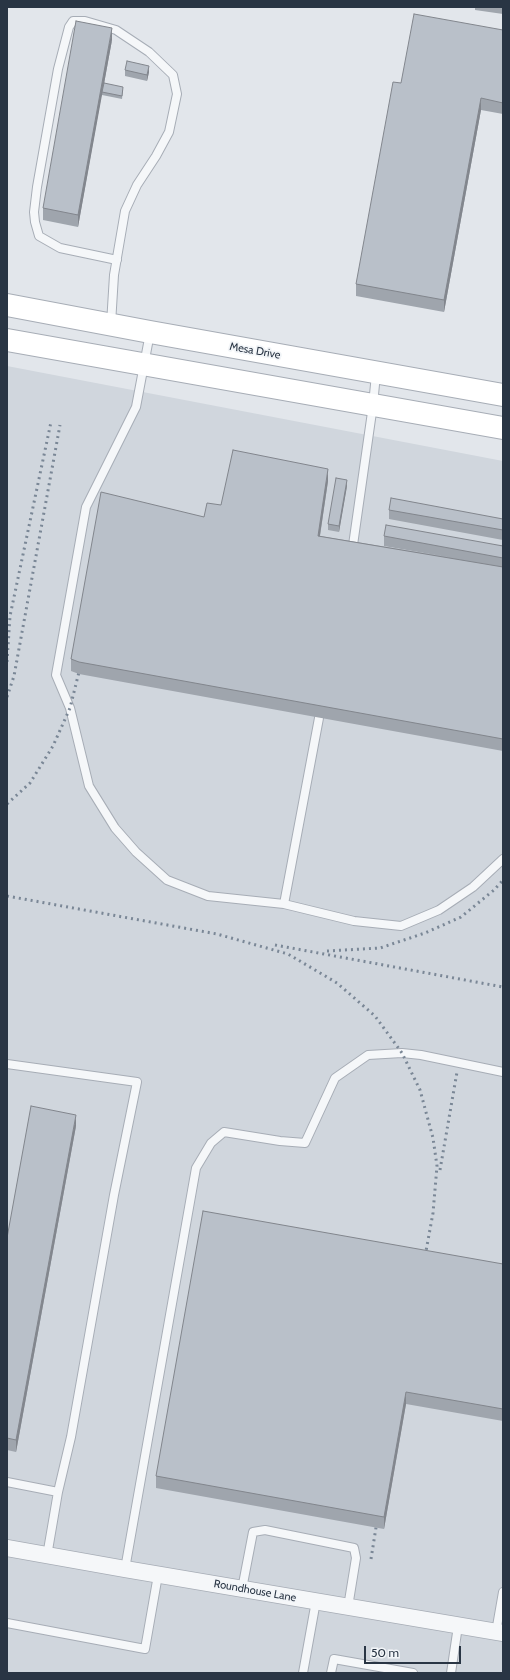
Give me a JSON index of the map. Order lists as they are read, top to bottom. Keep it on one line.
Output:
{"streets":{"main road":["Mesa Drive"],"street":["Roundhouse Lane"]},"scale_bar":"50 m"}
